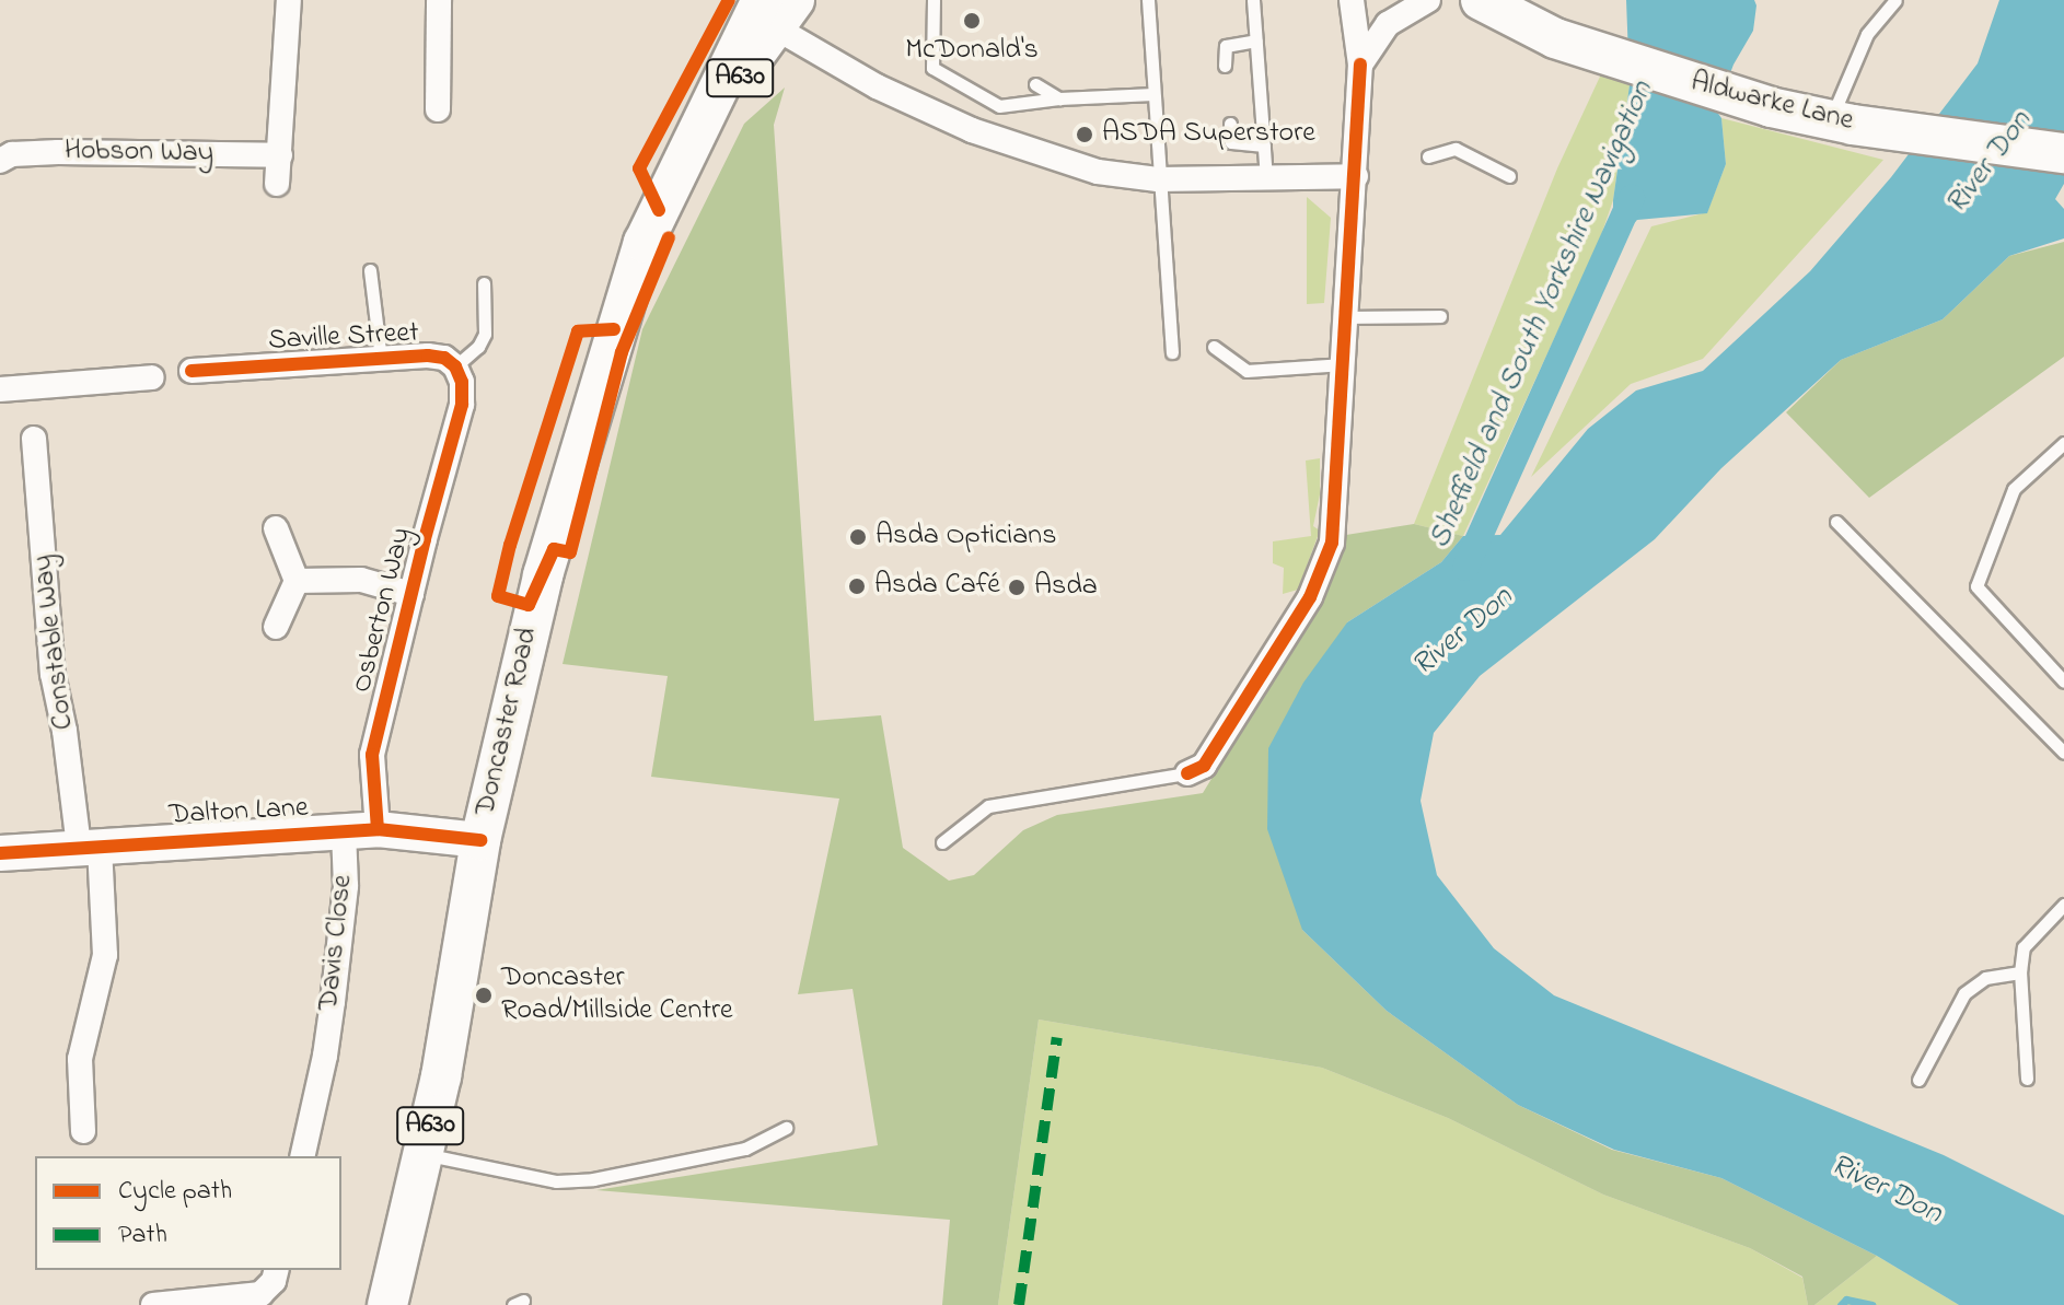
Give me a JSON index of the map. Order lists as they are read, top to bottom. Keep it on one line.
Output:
{"streets":{"main road":["A630","Aldwarke Lane","Doncaster Road"],"street":["Hobson Way","Saville Street","Osberton Way","Constable Way","Dalton Lane","Davis Close"]},"crossings":[["Saville Street","Osberton Way"],["Osberton Way","Dalton Lane"],["Osberton Way","Davis Close"],["Constable Way","Dalton Lane"],["Doncaster Road","Dalton Lane"],["Dalton Lane","Davis Close"]],"water":["River Don","Sheffield and South Yorkshire Navigation"],"places":["McDonald's","ASDA Superstore","Asda Opticians","Asda Café","Asda","Doncaster Road/Millside Centre"],"legend":["Cycle path","Path"]}
